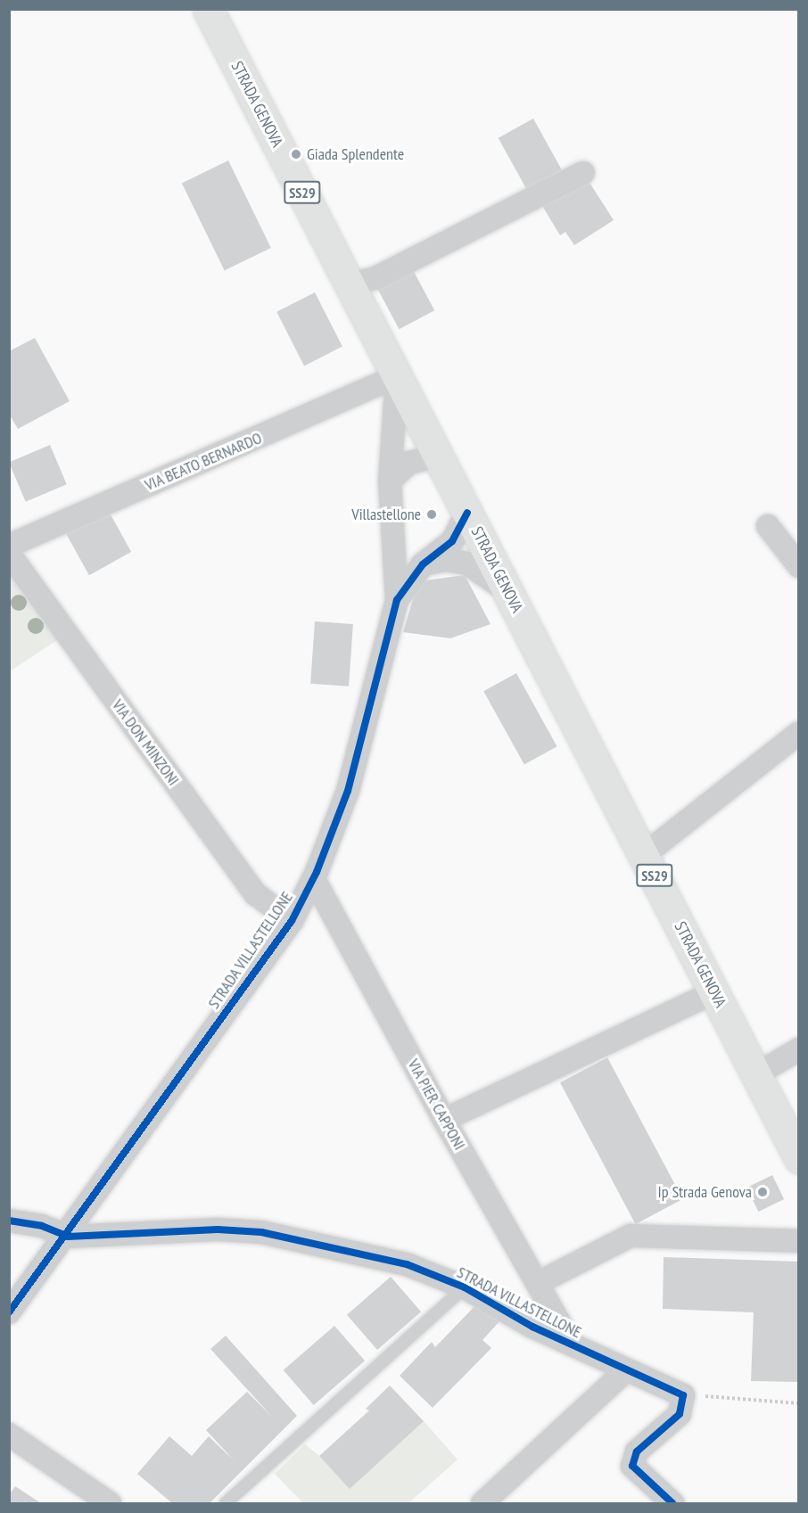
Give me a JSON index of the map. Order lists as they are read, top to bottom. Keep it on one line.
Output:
{"streets":{"main road":["STRADA GENOVA","SS29"],"street":["VIA BEATO BERNARDO","VIA DON MINZONI","STRADA VILLASTELLONE","VIA PIER CAPPONI"]},"crossings":[["STRADA GENOVA","VIA BEATO BERNARDO"],["STRADA GENOVA","STRADA VILLASTELLONE"],["VIA BEATO BERNARDO","STRADA VILLASTELLONE"],["VIA DON MINZONI","STRADA VILLASTELLONE"],["STRADA VILLASTELLONE","VIA PIER CAPPONI"]],"places":["Giada Splendente","Villastellone","Ip Strada Genova"]}
